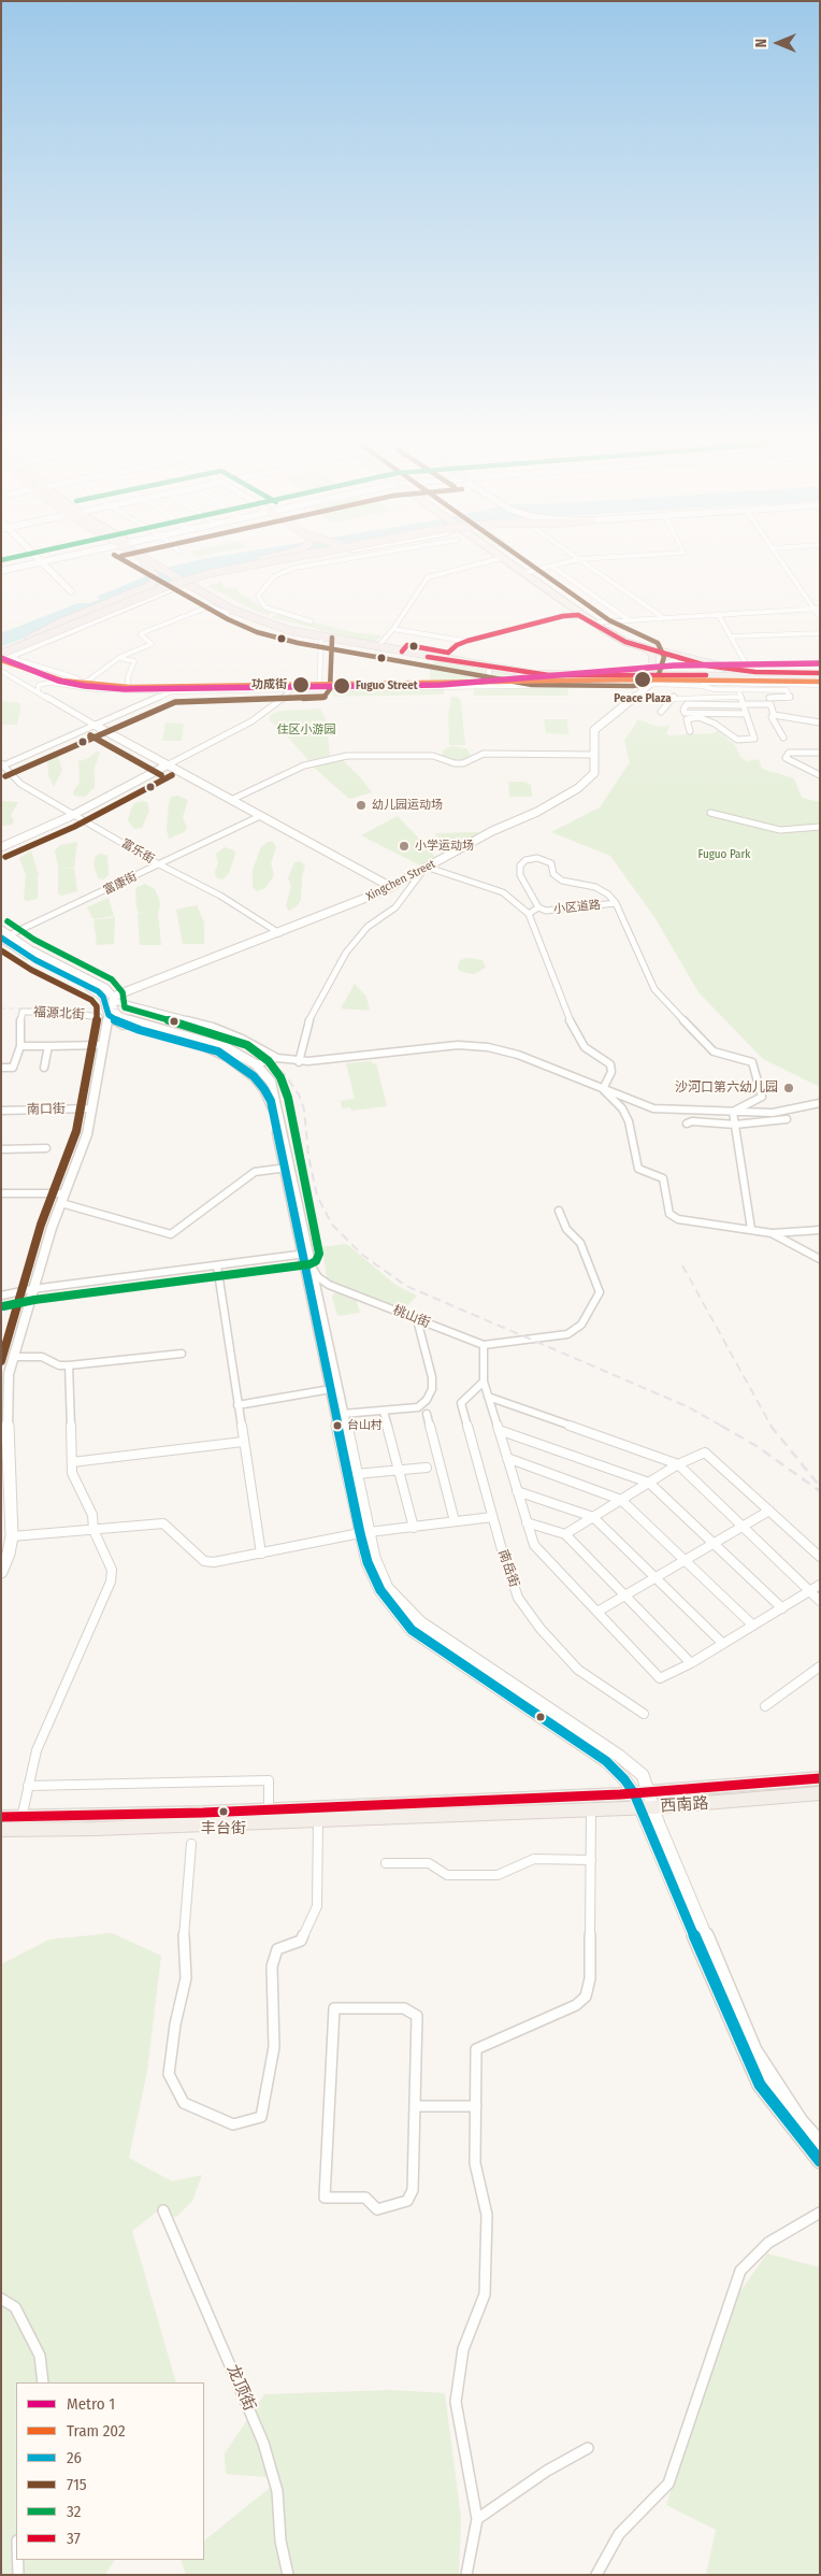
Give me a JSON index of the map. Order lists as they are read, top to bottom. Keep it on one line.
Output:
{"streets":{"main road":["Xingchen Street","西南路"],"street":["富乐街","富康街","小区道路","福源北街","南口街","桃山街","南岳街","龙顶街"]},"crossings":[["富乐街","Xingchen Street"],["富乐街","富康街"],["Xingchen Street","福源北街"]],"parks":["住区小游园","Fuguo Park"],"places":["Peace Plaza","功成街","Fuguo Street","幼儿园运动场","小学运动场","沙河口第六幼儿园","台山村","丰台街"],"lines":["transit line 715","transit line 37","metro line 1","tram line 202","transit line 32","transit line 26"],"legend":["Metro 1","Tram 202","26","715","32","37"],"north":"left"}
